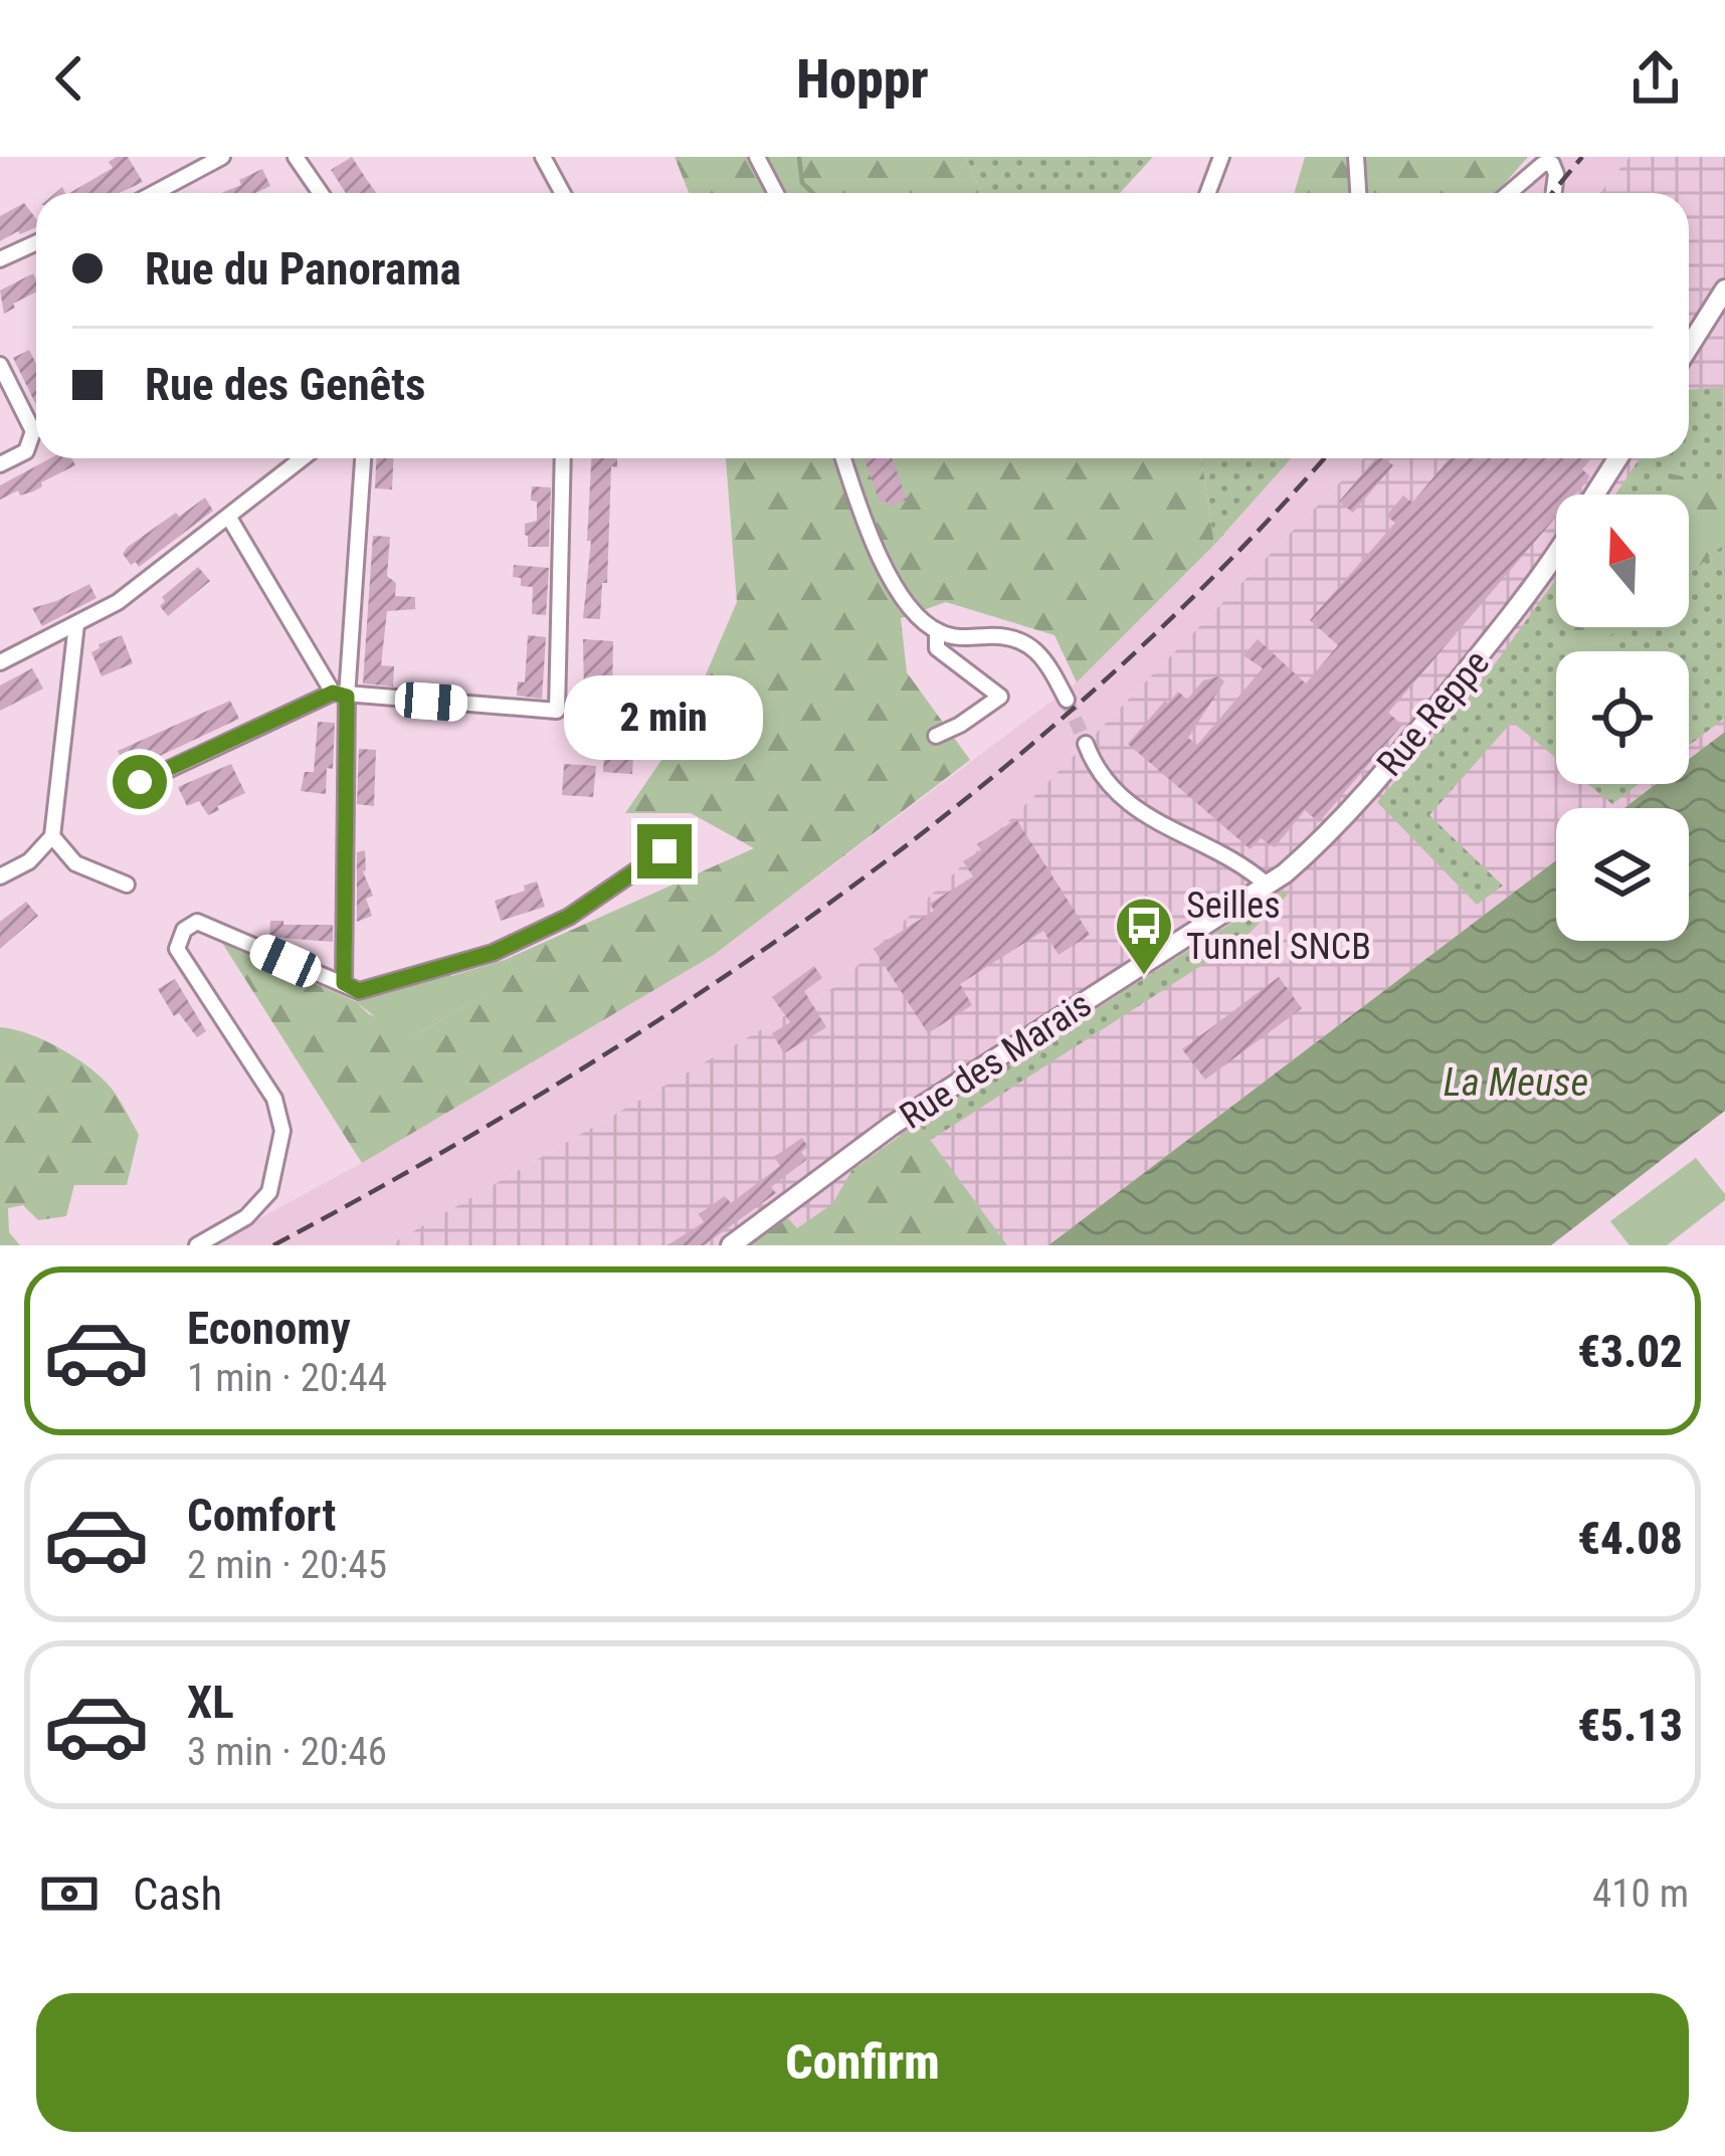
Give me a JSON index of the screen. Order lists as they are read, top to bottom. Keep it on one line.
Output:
{"streets":{"main road":["Rue Reppe","Rue des Marais"]},"crossings":[["Rue Reppe","Rue des Marais"]],"water":["La Meuse"],"places":{"bus stop":["Seilles Tunnel SNCB"]},"north":"top","page":{"header":"Hoppr","banner":["Rue du Panorama","Rue des Genêts"],"bubble":"2 min","list":[{"name":"Economy","note":"1 min · 20:44","value":"€3.02"},{"name":"Comfort","note":"2 min · 20:45","value":"€4.08"},{"name":"XL","note":"3 min · 20:46","value":"€5.13"}],"pay":["Cash","410 m"],"buttons":"Confirm"}}
